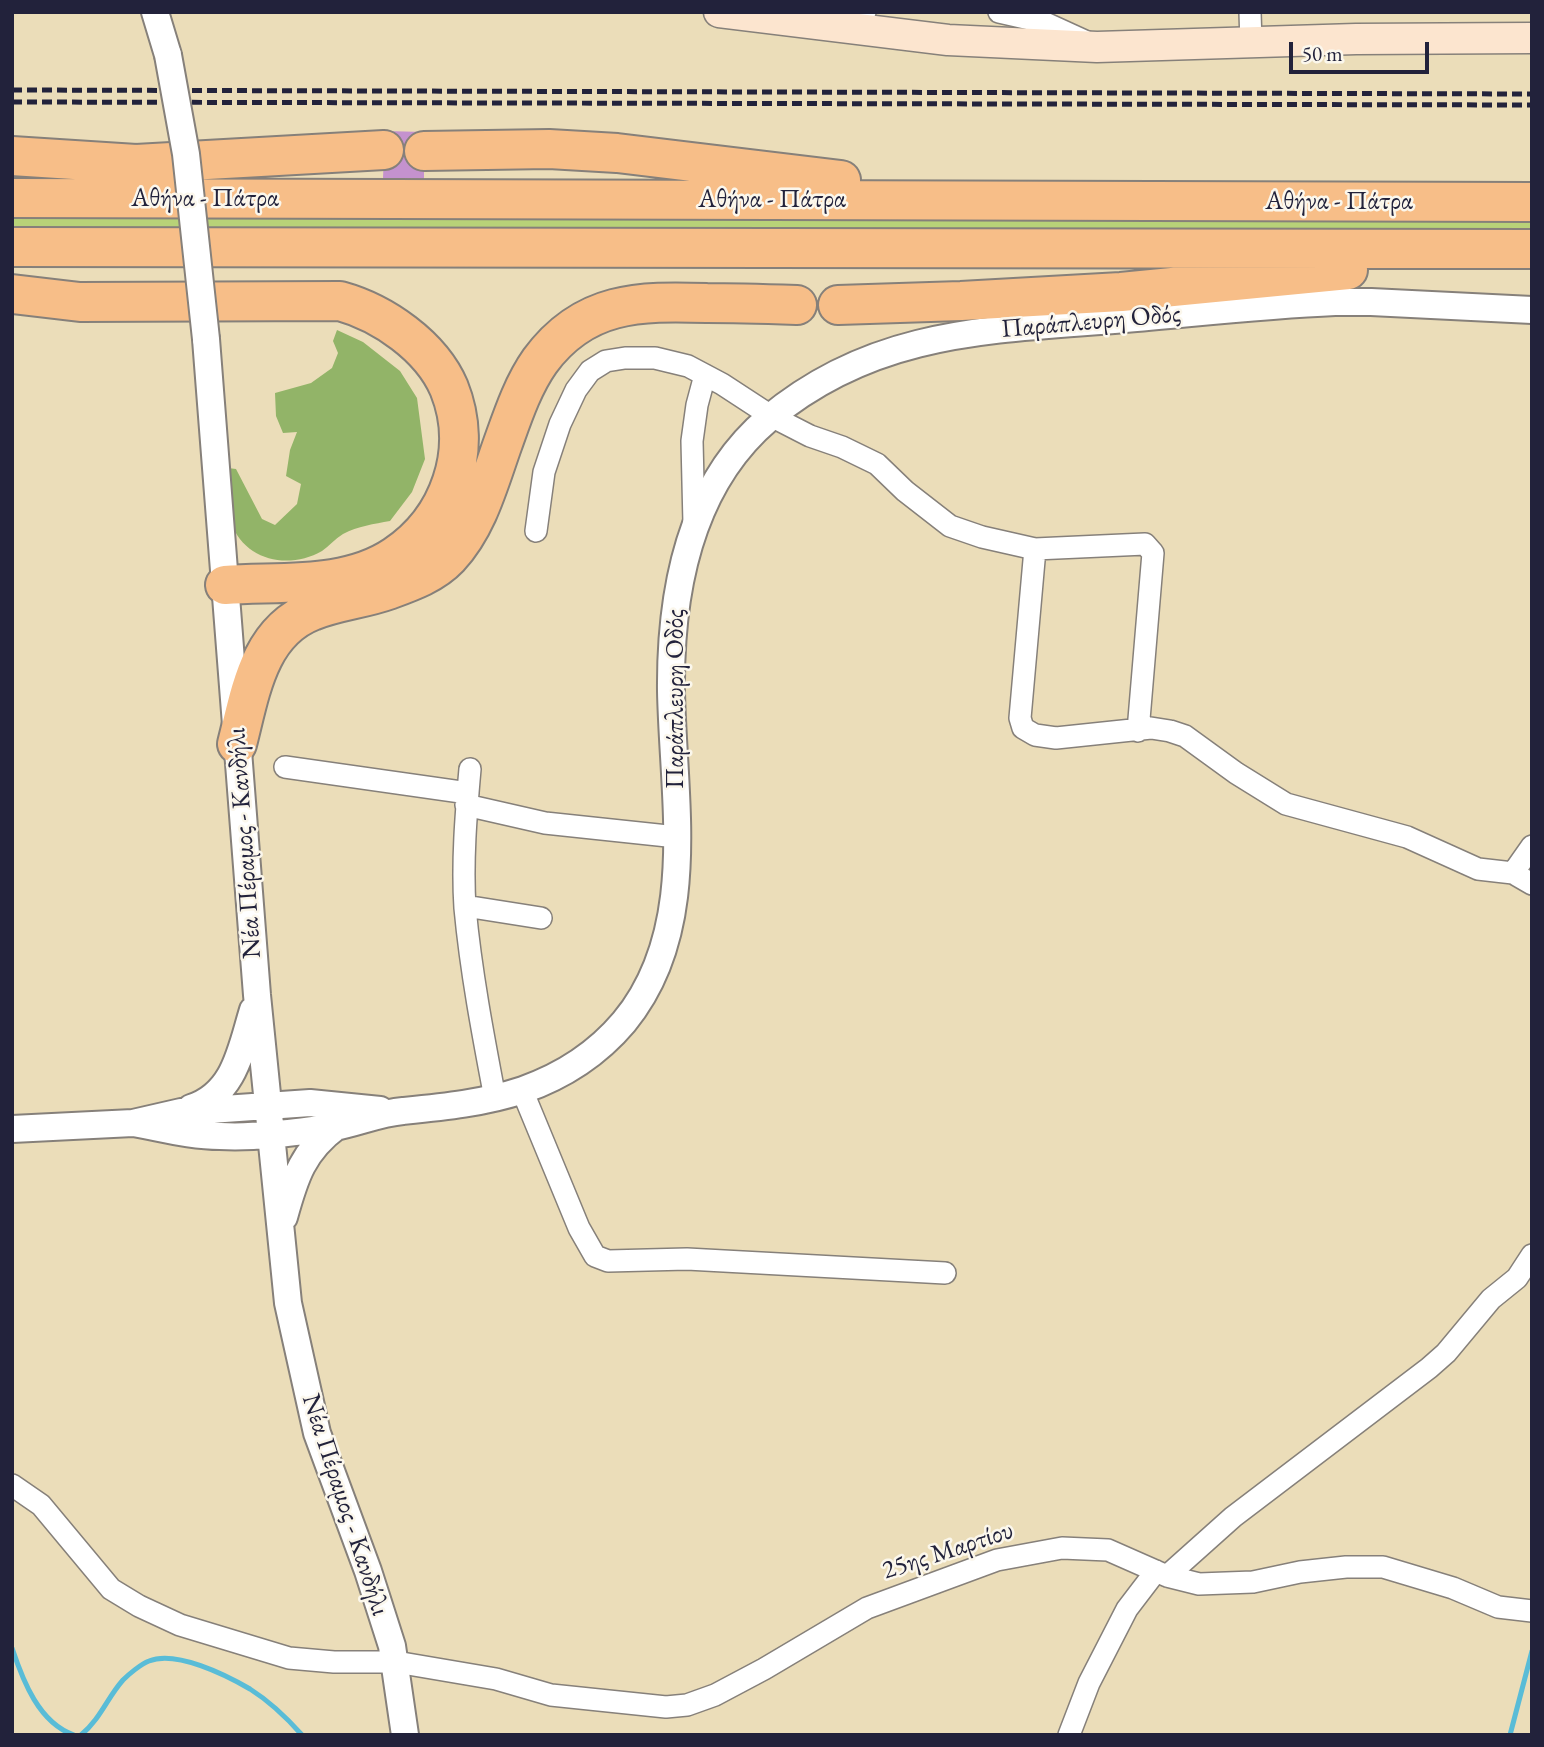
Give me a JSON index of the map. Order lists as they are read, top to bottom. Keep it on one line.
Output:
{"streets":{"highway":["Αθήνα - Πάτρα"],"street":["Παράπλευρη Οδός","Νέα Πέραμος - Κανδήλι","25ης Μαρτίου"]},"crossings":[["Παράπλευρη Οδός","Νέα Πέραμος - Κανδήλι"],["Νέα Πέραμος - Κανδήλι","25ης Μαρτίου"]],"scale_bar":"50 m"}
